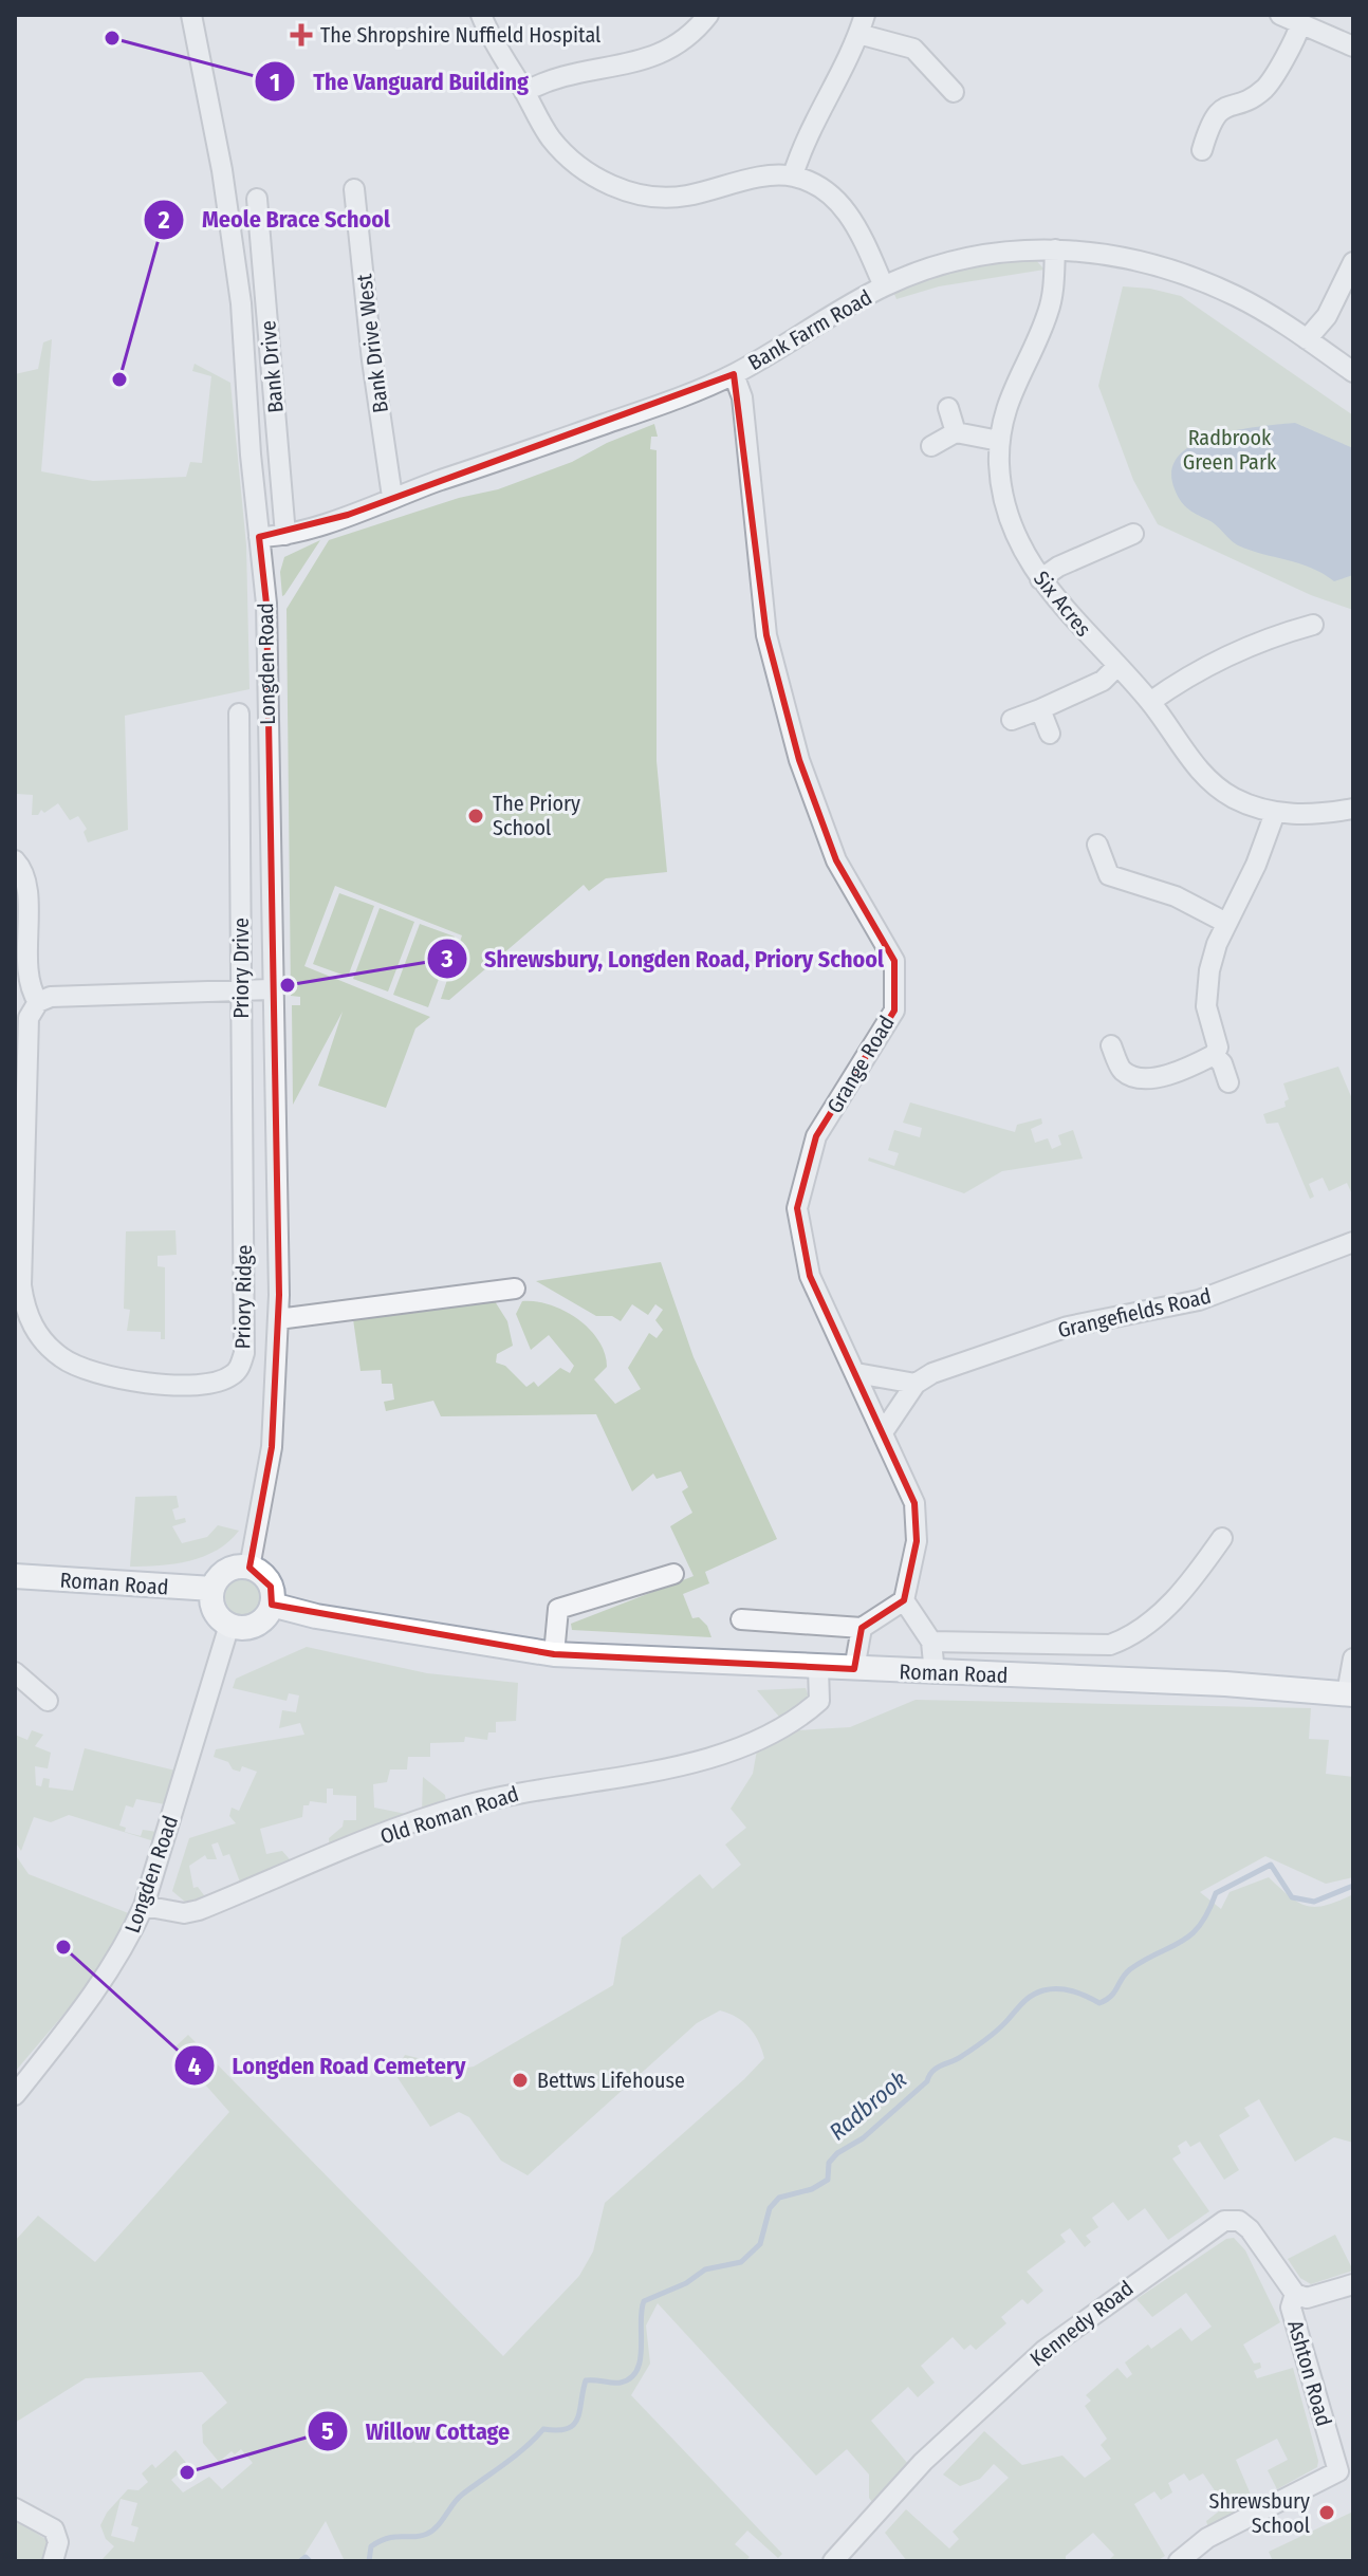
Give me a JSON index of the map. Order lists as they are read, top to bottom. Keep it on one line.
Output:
{"streets":{"main road":["Roman Road"],"street":["Bank Farm Road","Bank Drive West","Bank Drive","Six Acres","Longden Road","Priory Drive","Grange Road","Priory Ridge","Grangefields Road","Old Roman Road","Kennedy Road","Ashton Road"]},"crossings":[["Bank Farm Road","Bank Drive West"],["Bank Farm Road","Bank Drive"],["Bank Farm Road","Six Acres"],["Bank Farm Road","Longden Road"],["Bank Farm Road","Grange Road"],["Longden Road","Roman Road"],["Longden Road","Old Roman Road"],["Priory Drive","Priory Ridge"],["Roman Road","Old Roman Road"],["Kennedy Road","Ashton Road"]],"water":["Radbrook"],"parks":["Radbrook Green Park"],"places":{"health":["The Shropshire Nuffield Hospital"],"other":["The Vanguard Building","Meole Brace School","The Priory School","Shrewsbury, Longden Road, Priory School","Longden Road Cemetery","Bettws Lifehouse","Willow Cottage","Shrewsbury School"]}}
